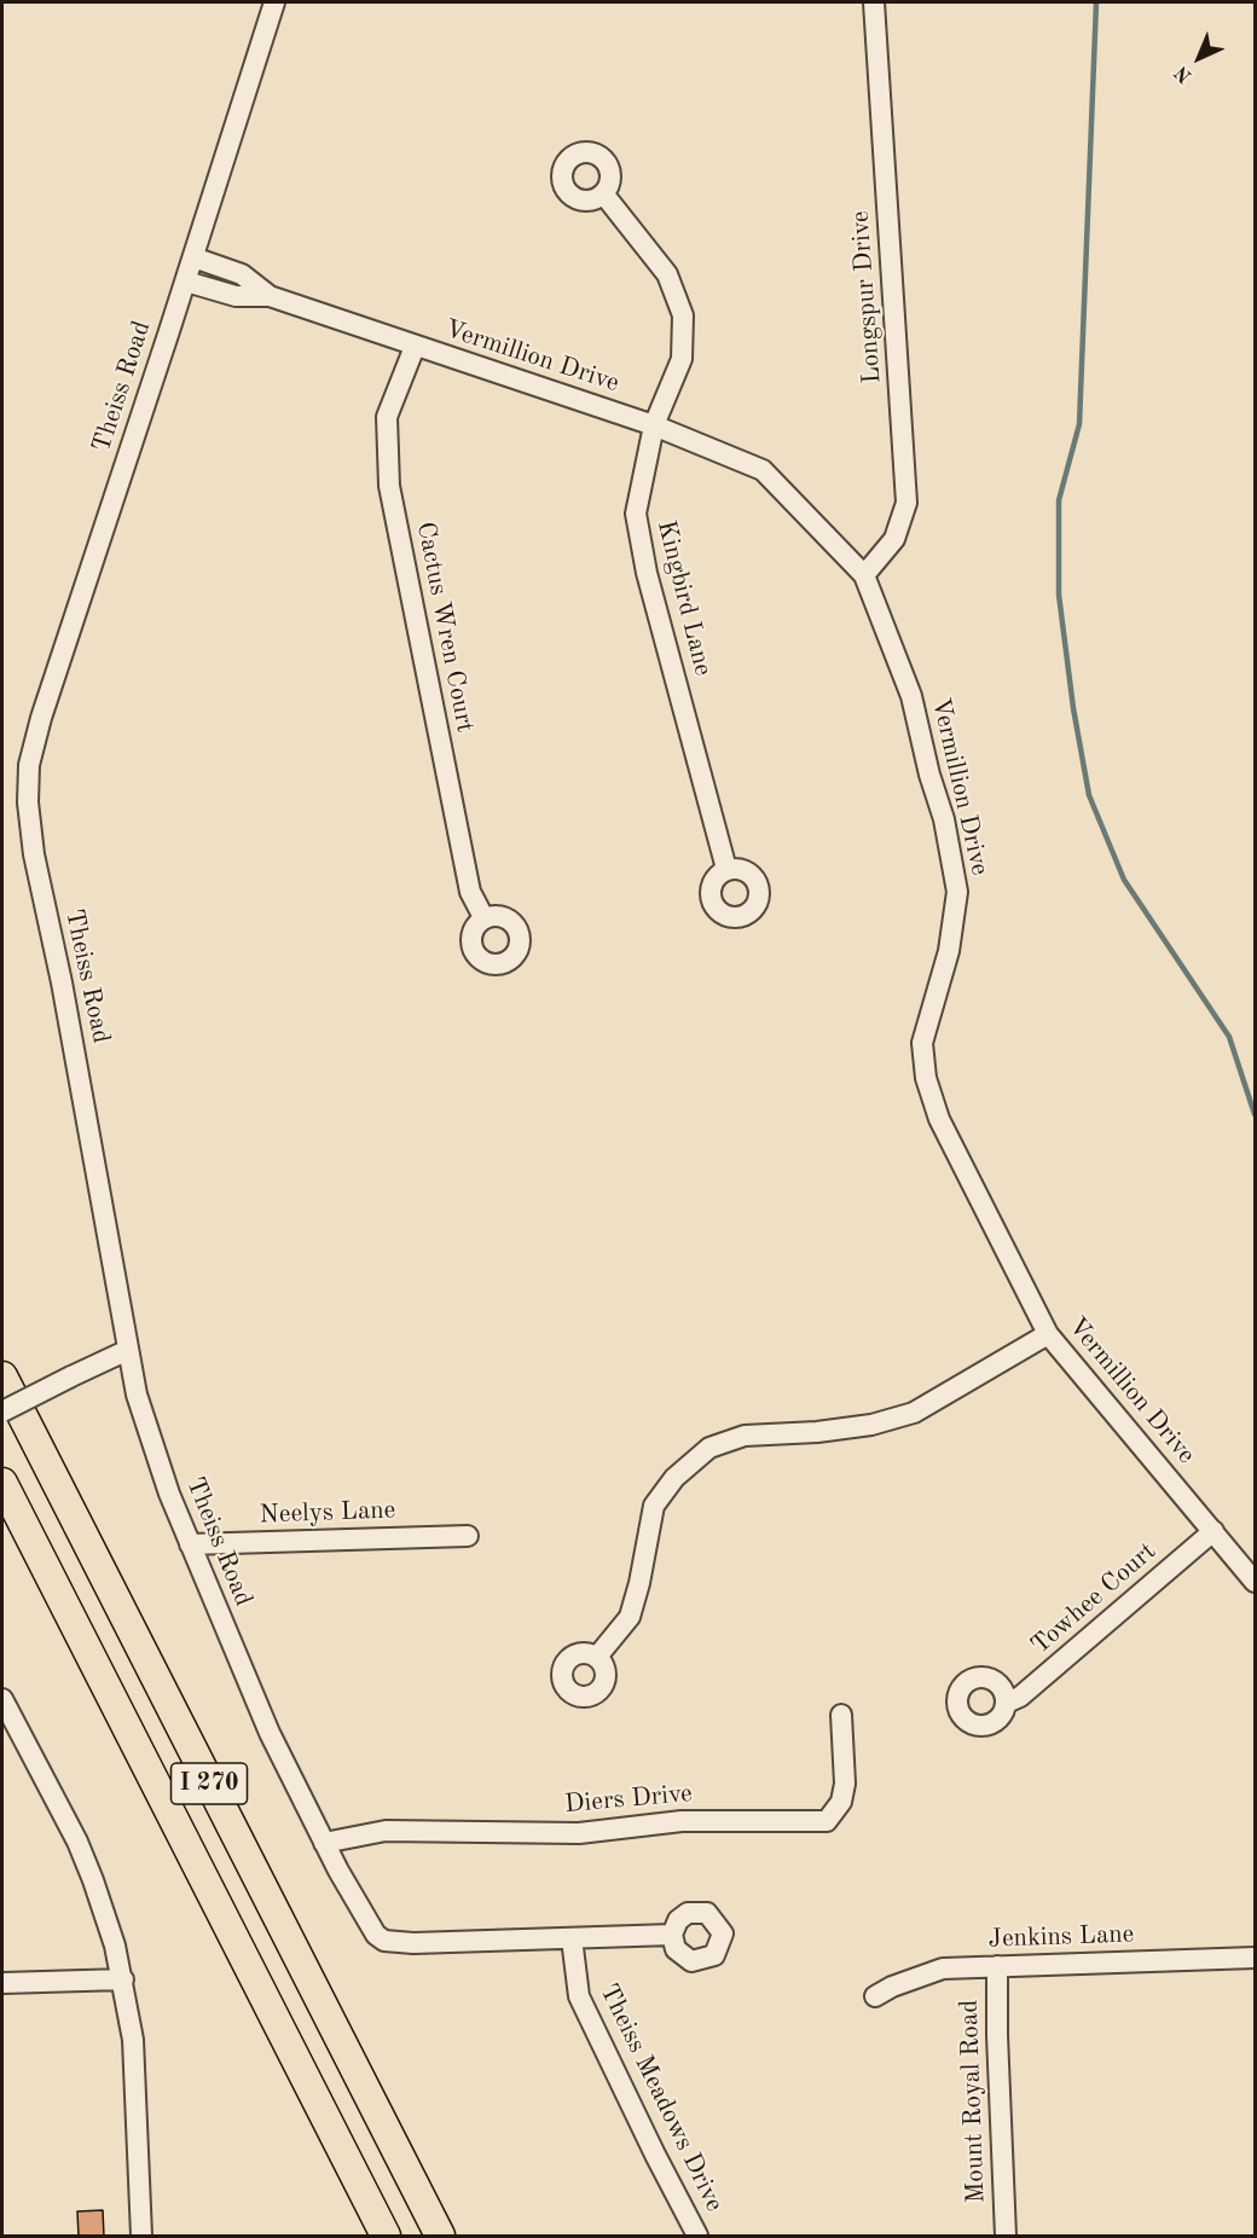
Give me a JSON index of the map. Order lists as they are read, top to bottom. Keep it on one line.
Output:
{"streets":{"highway":["I 270"],"street":["Longspur Drive","Vermillion Drive","Theiss Road","Kingbird Lane","Cactus Wren Court","Neelys Lane","Towhee Court","Diers Drive","Jenkins Lane","Theiss Meadows Drive","Mount Royal Road"]},"crossings":[["Longspur Drive","Vermillion Drive"],["Vermillion Drive","Theiss Road"],["Vermillion Drive","Kingbird Lane"],["Vermillion Drive","Cactus Wren Court"],["Vermillion Drive","Towhee Court"],["Theiss Road","Neelys Lane"],["Theiss Road","Diers Drive"],["Theiss Road","Theiss Meadows Drive"],["Jenkins Lane","Mount Royal Road"]],"north":"bottom left"}
